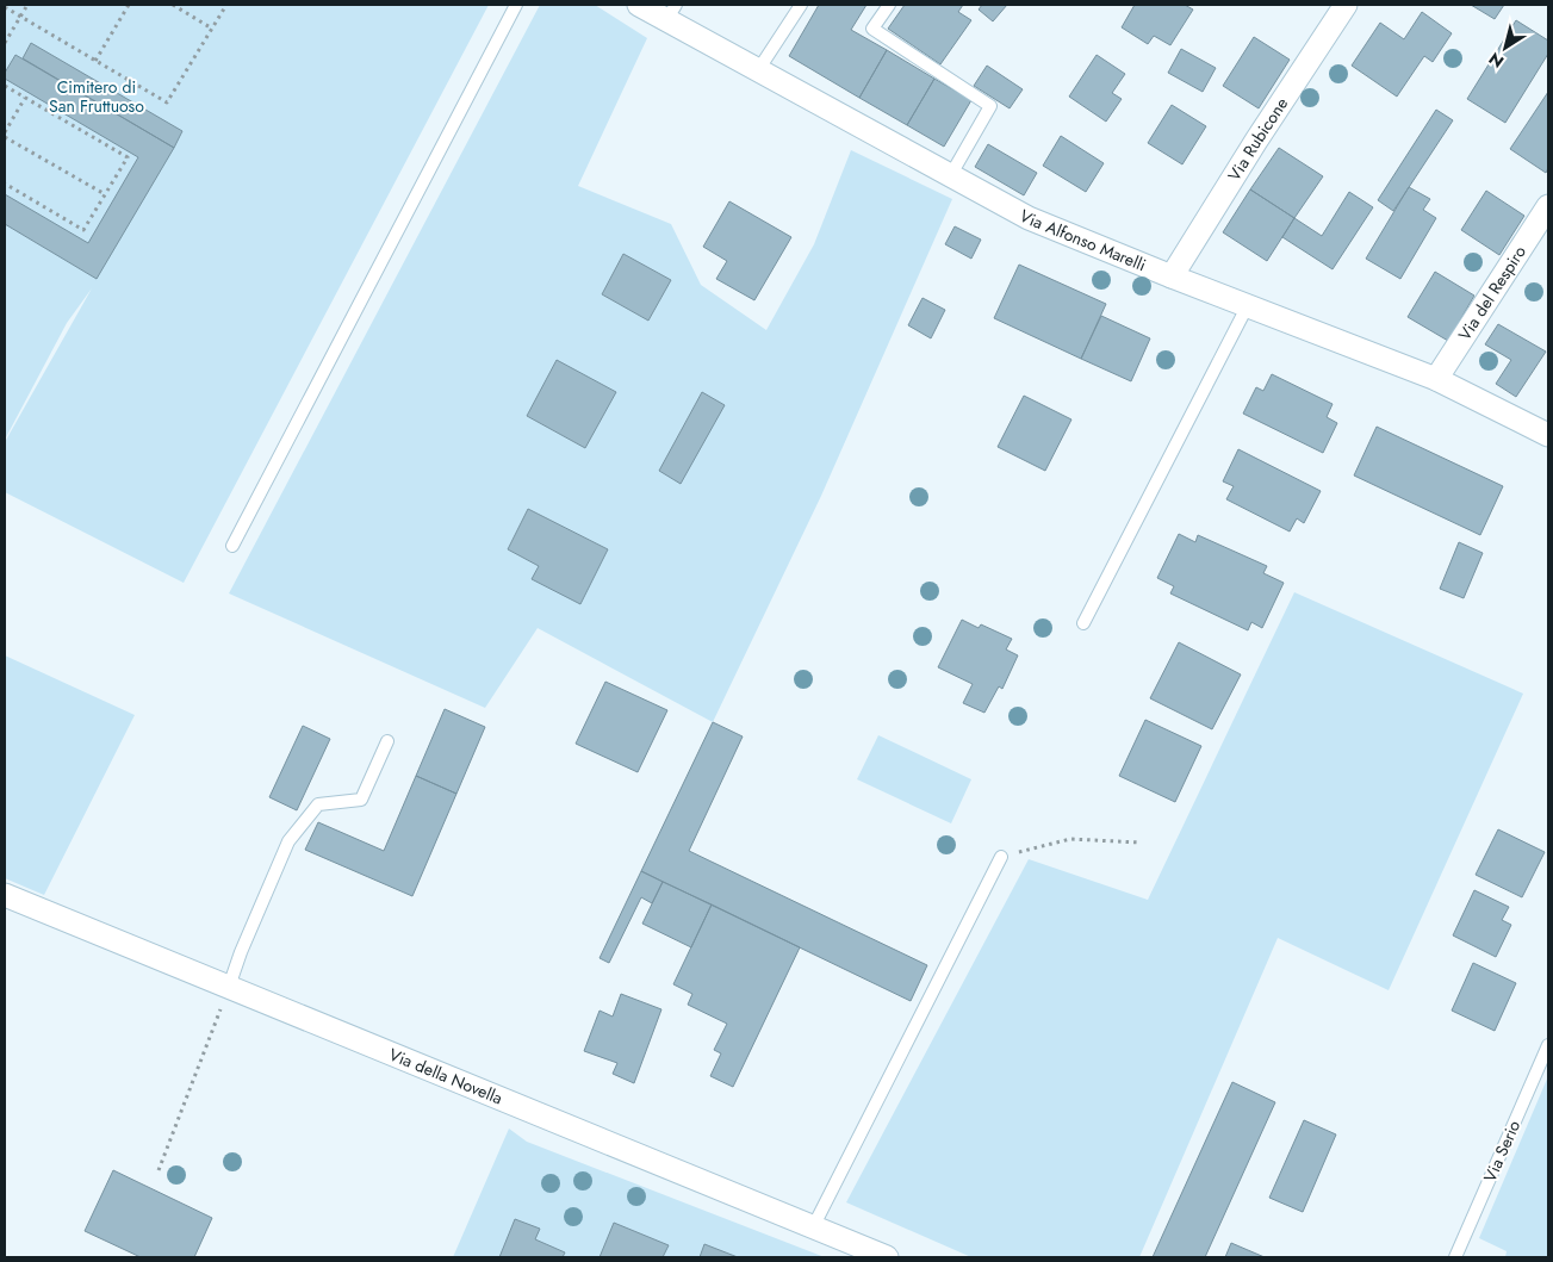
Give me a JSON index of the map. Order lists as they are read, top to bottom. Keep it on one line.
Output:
{"streets":{"street":["Via Rubicone","Via Alfonso Marelli","Via del Respiro","Via della Novella"],"lane":["Via Serio"]},"crossings":[["Via Rubicone","Via Alfonso Marelli"],["Via Alfonso Marelli","Via del Respiro"]],"parks":["Cimitero di San Fruttuoso"],"north":"bottom left"}
